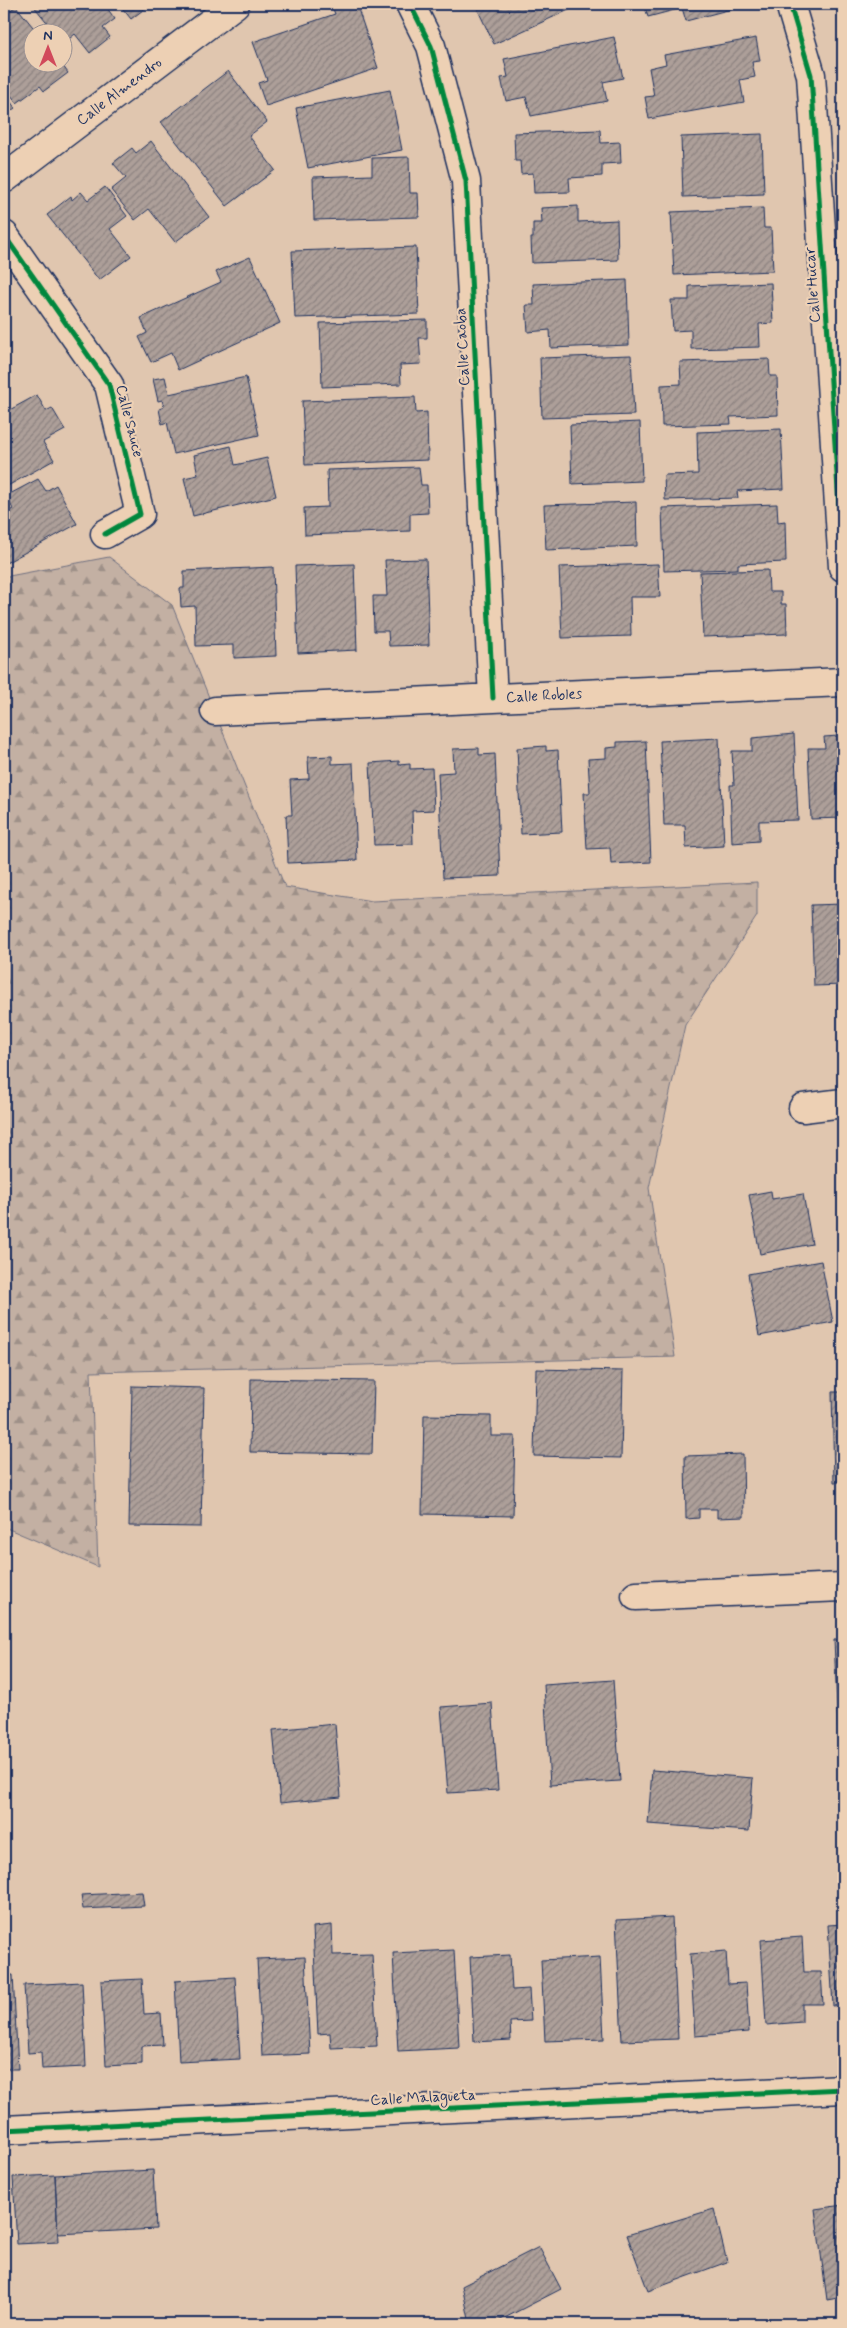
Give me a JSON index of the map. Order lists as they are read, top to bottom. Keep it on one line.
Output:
{"streets":{"street":["Calle Almendro","Calle Hucar","Calle Caoba","Calle Sauce","Calle Robles","Calle Malagueta"]},"crossings":[["Calle Caoba","Calle Robles"]],"north":"top"}
